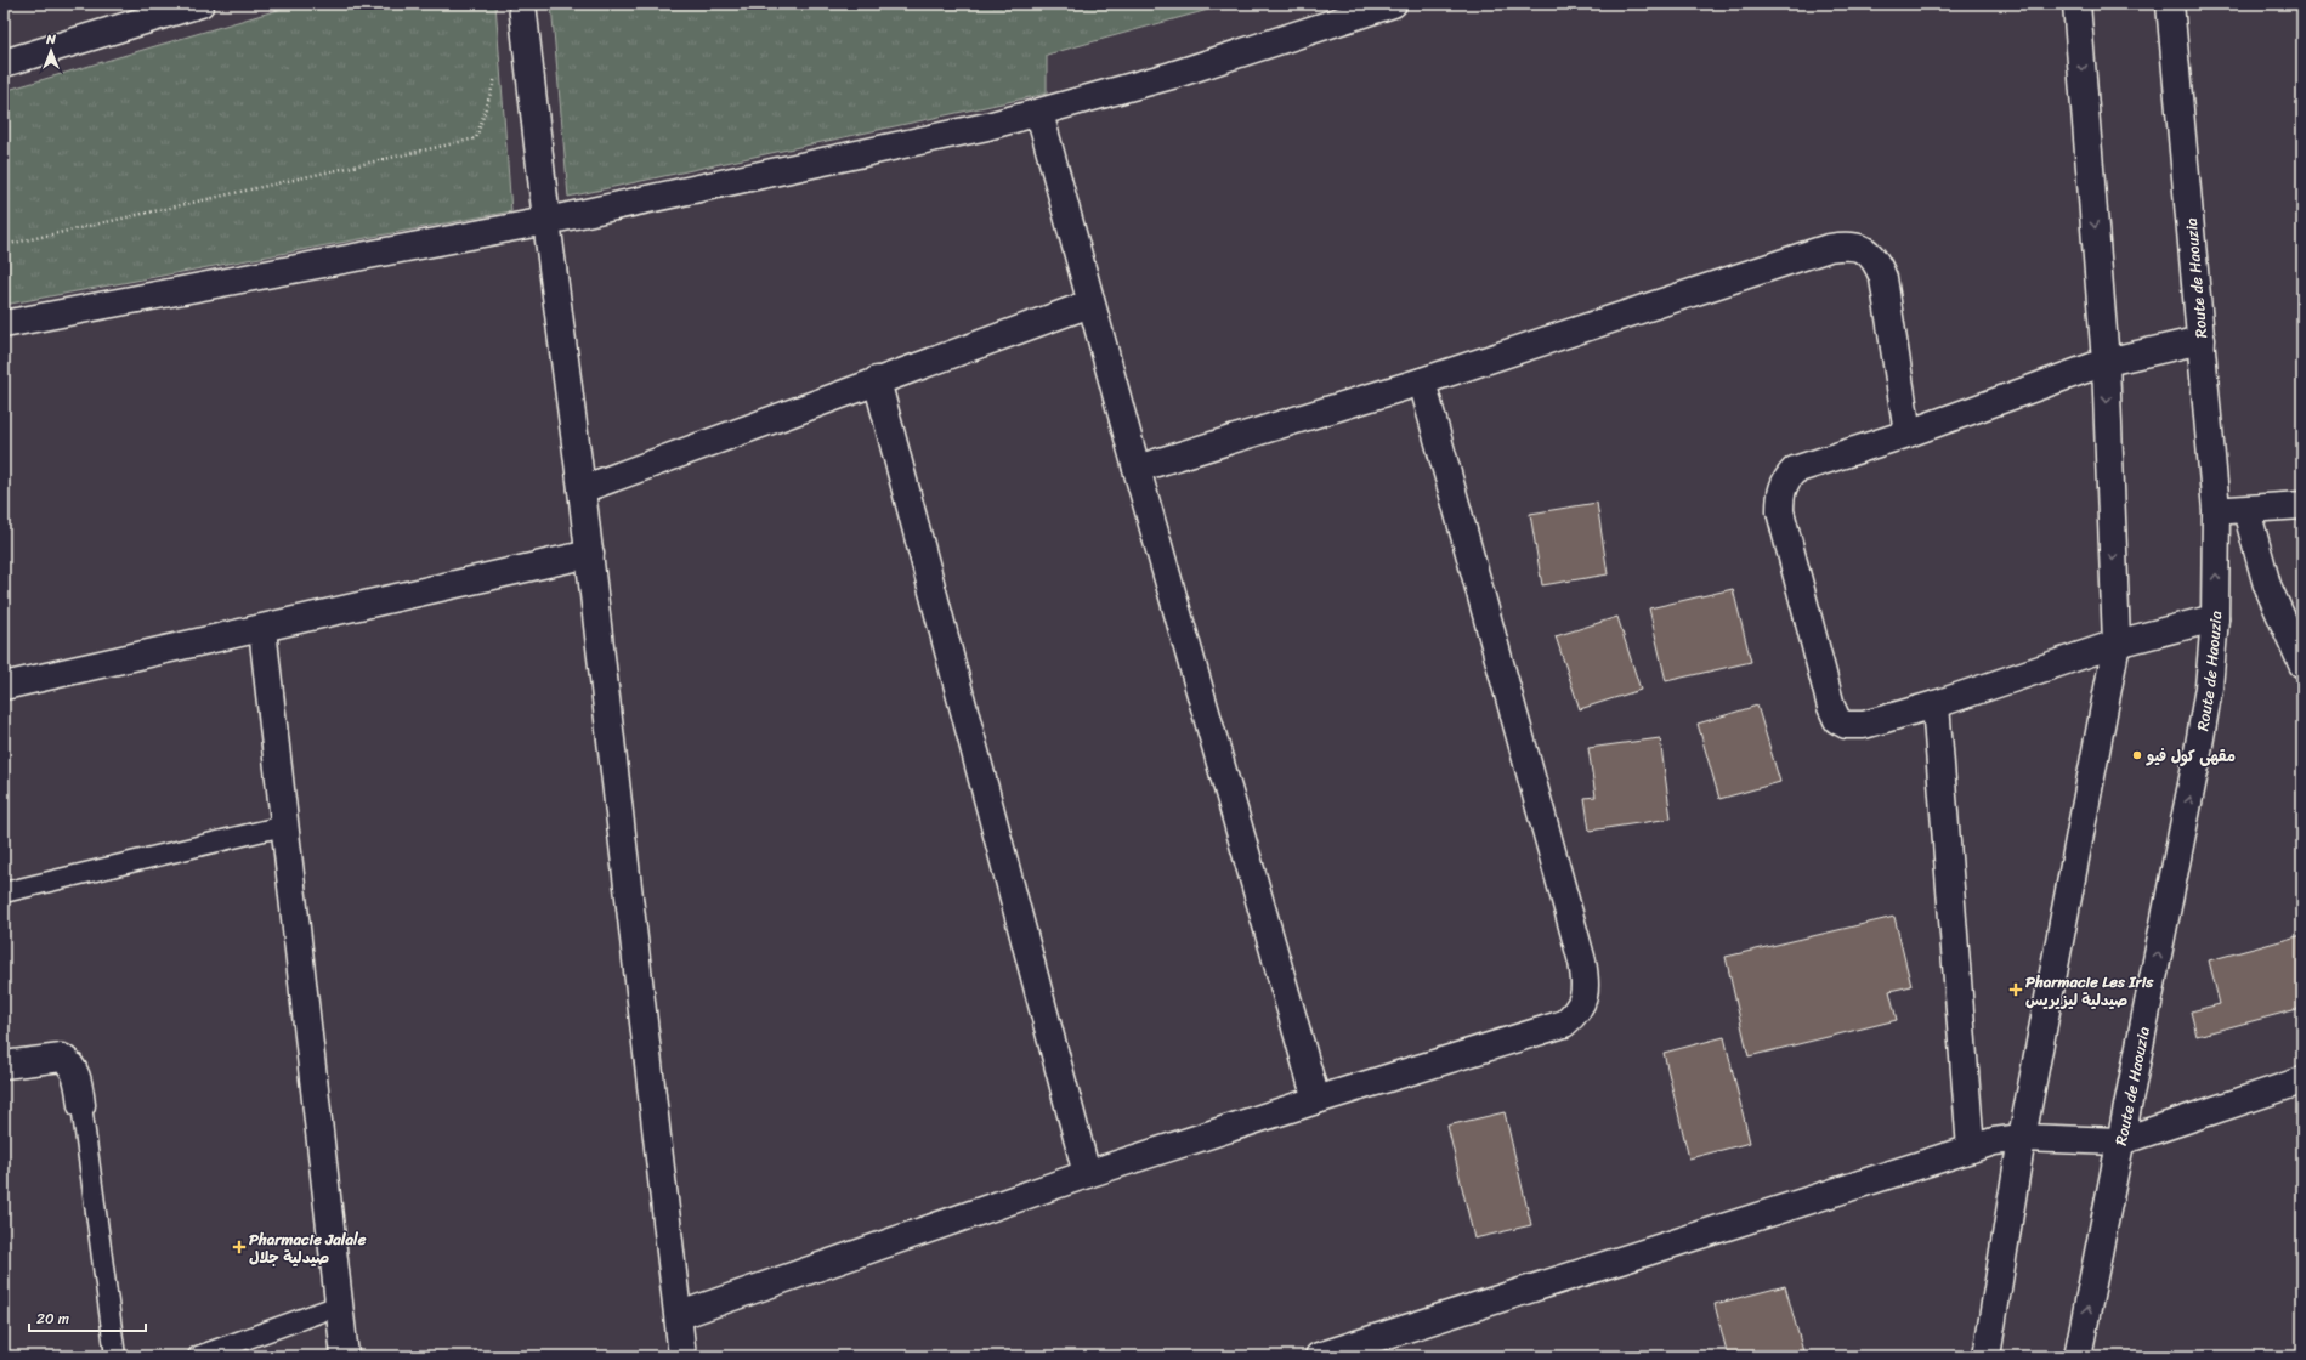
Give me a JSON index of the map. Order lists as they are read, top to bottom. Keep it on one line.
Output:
{"streets":{"street":["Route de Haouzia"]},"places":{"other":["مقهى كول فيو"],"health":["Pharmacie Les Iris صيدلية ليزيريس","Pharmacie Jalale صيدلية جلال"]},"scale_bar":"20 m","north":"top"}
